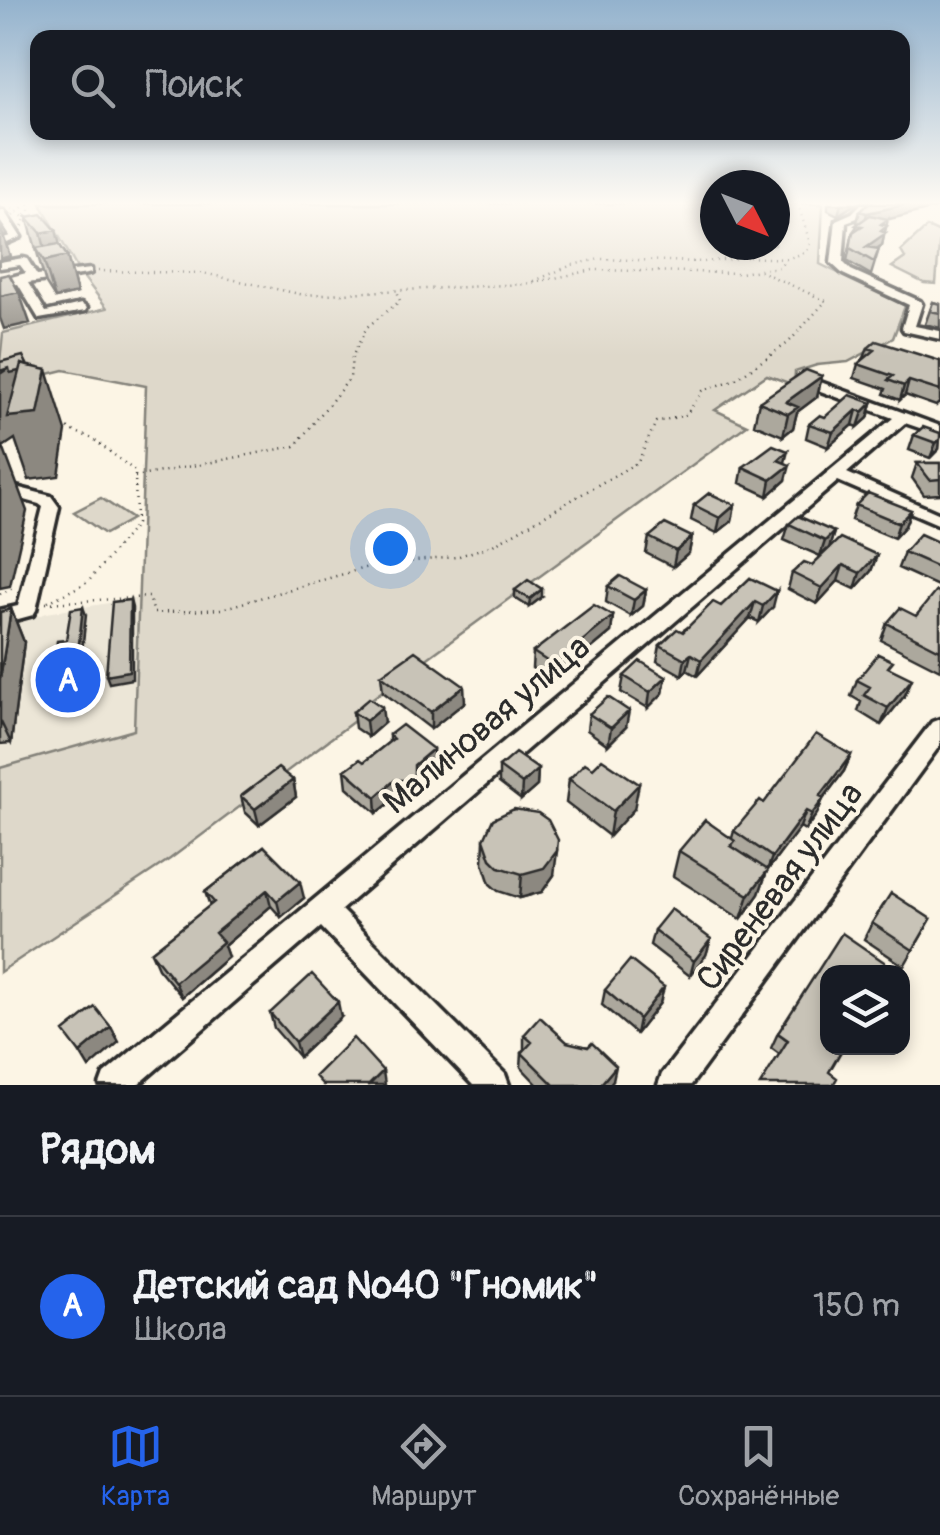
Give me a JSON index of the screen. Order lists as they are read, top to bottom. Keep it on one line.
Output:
{"streets":{"street":["Малиновая улица","Сиреневая улица"]},"north":"bottom right","page":{"search":"Поиск","pins":"A","heading":"Рядом","list":[{"mark":"A","name":"Детский сад №40 \"Гномик\"","note":"Школа","value":"150 m"}],"nav":["Карта","Маршрут","Сохранённые"]}}
